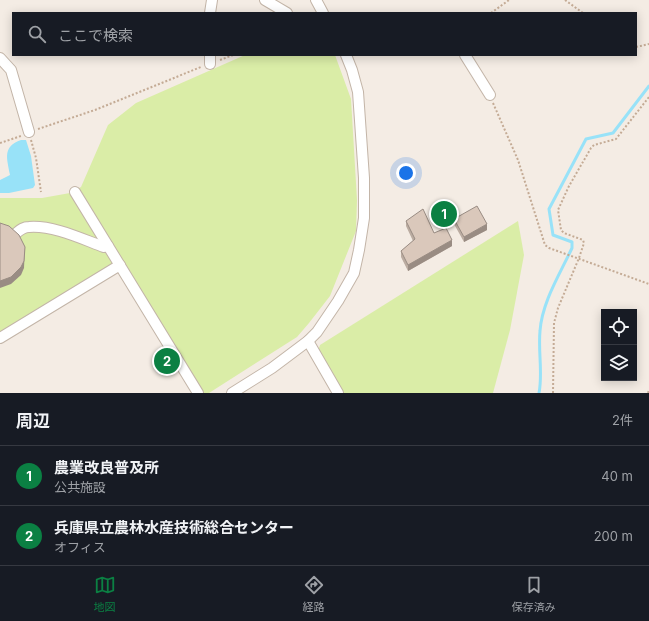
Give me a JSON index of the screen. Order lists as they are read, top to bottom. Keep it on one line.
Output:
{"page":{"search":"ここで検索","pins":["1","2"],"heading":["周辺","2件"],"list":[{"mark":"1","name":"農業改良普及所","note":"公共施設","value":"40 m"},{"mark":"2","name":"兵庫県立農林水産技術総合センター","note":"オフィス","value":"200 m"}],"nav":["地図","経路","保存済み"]}}
